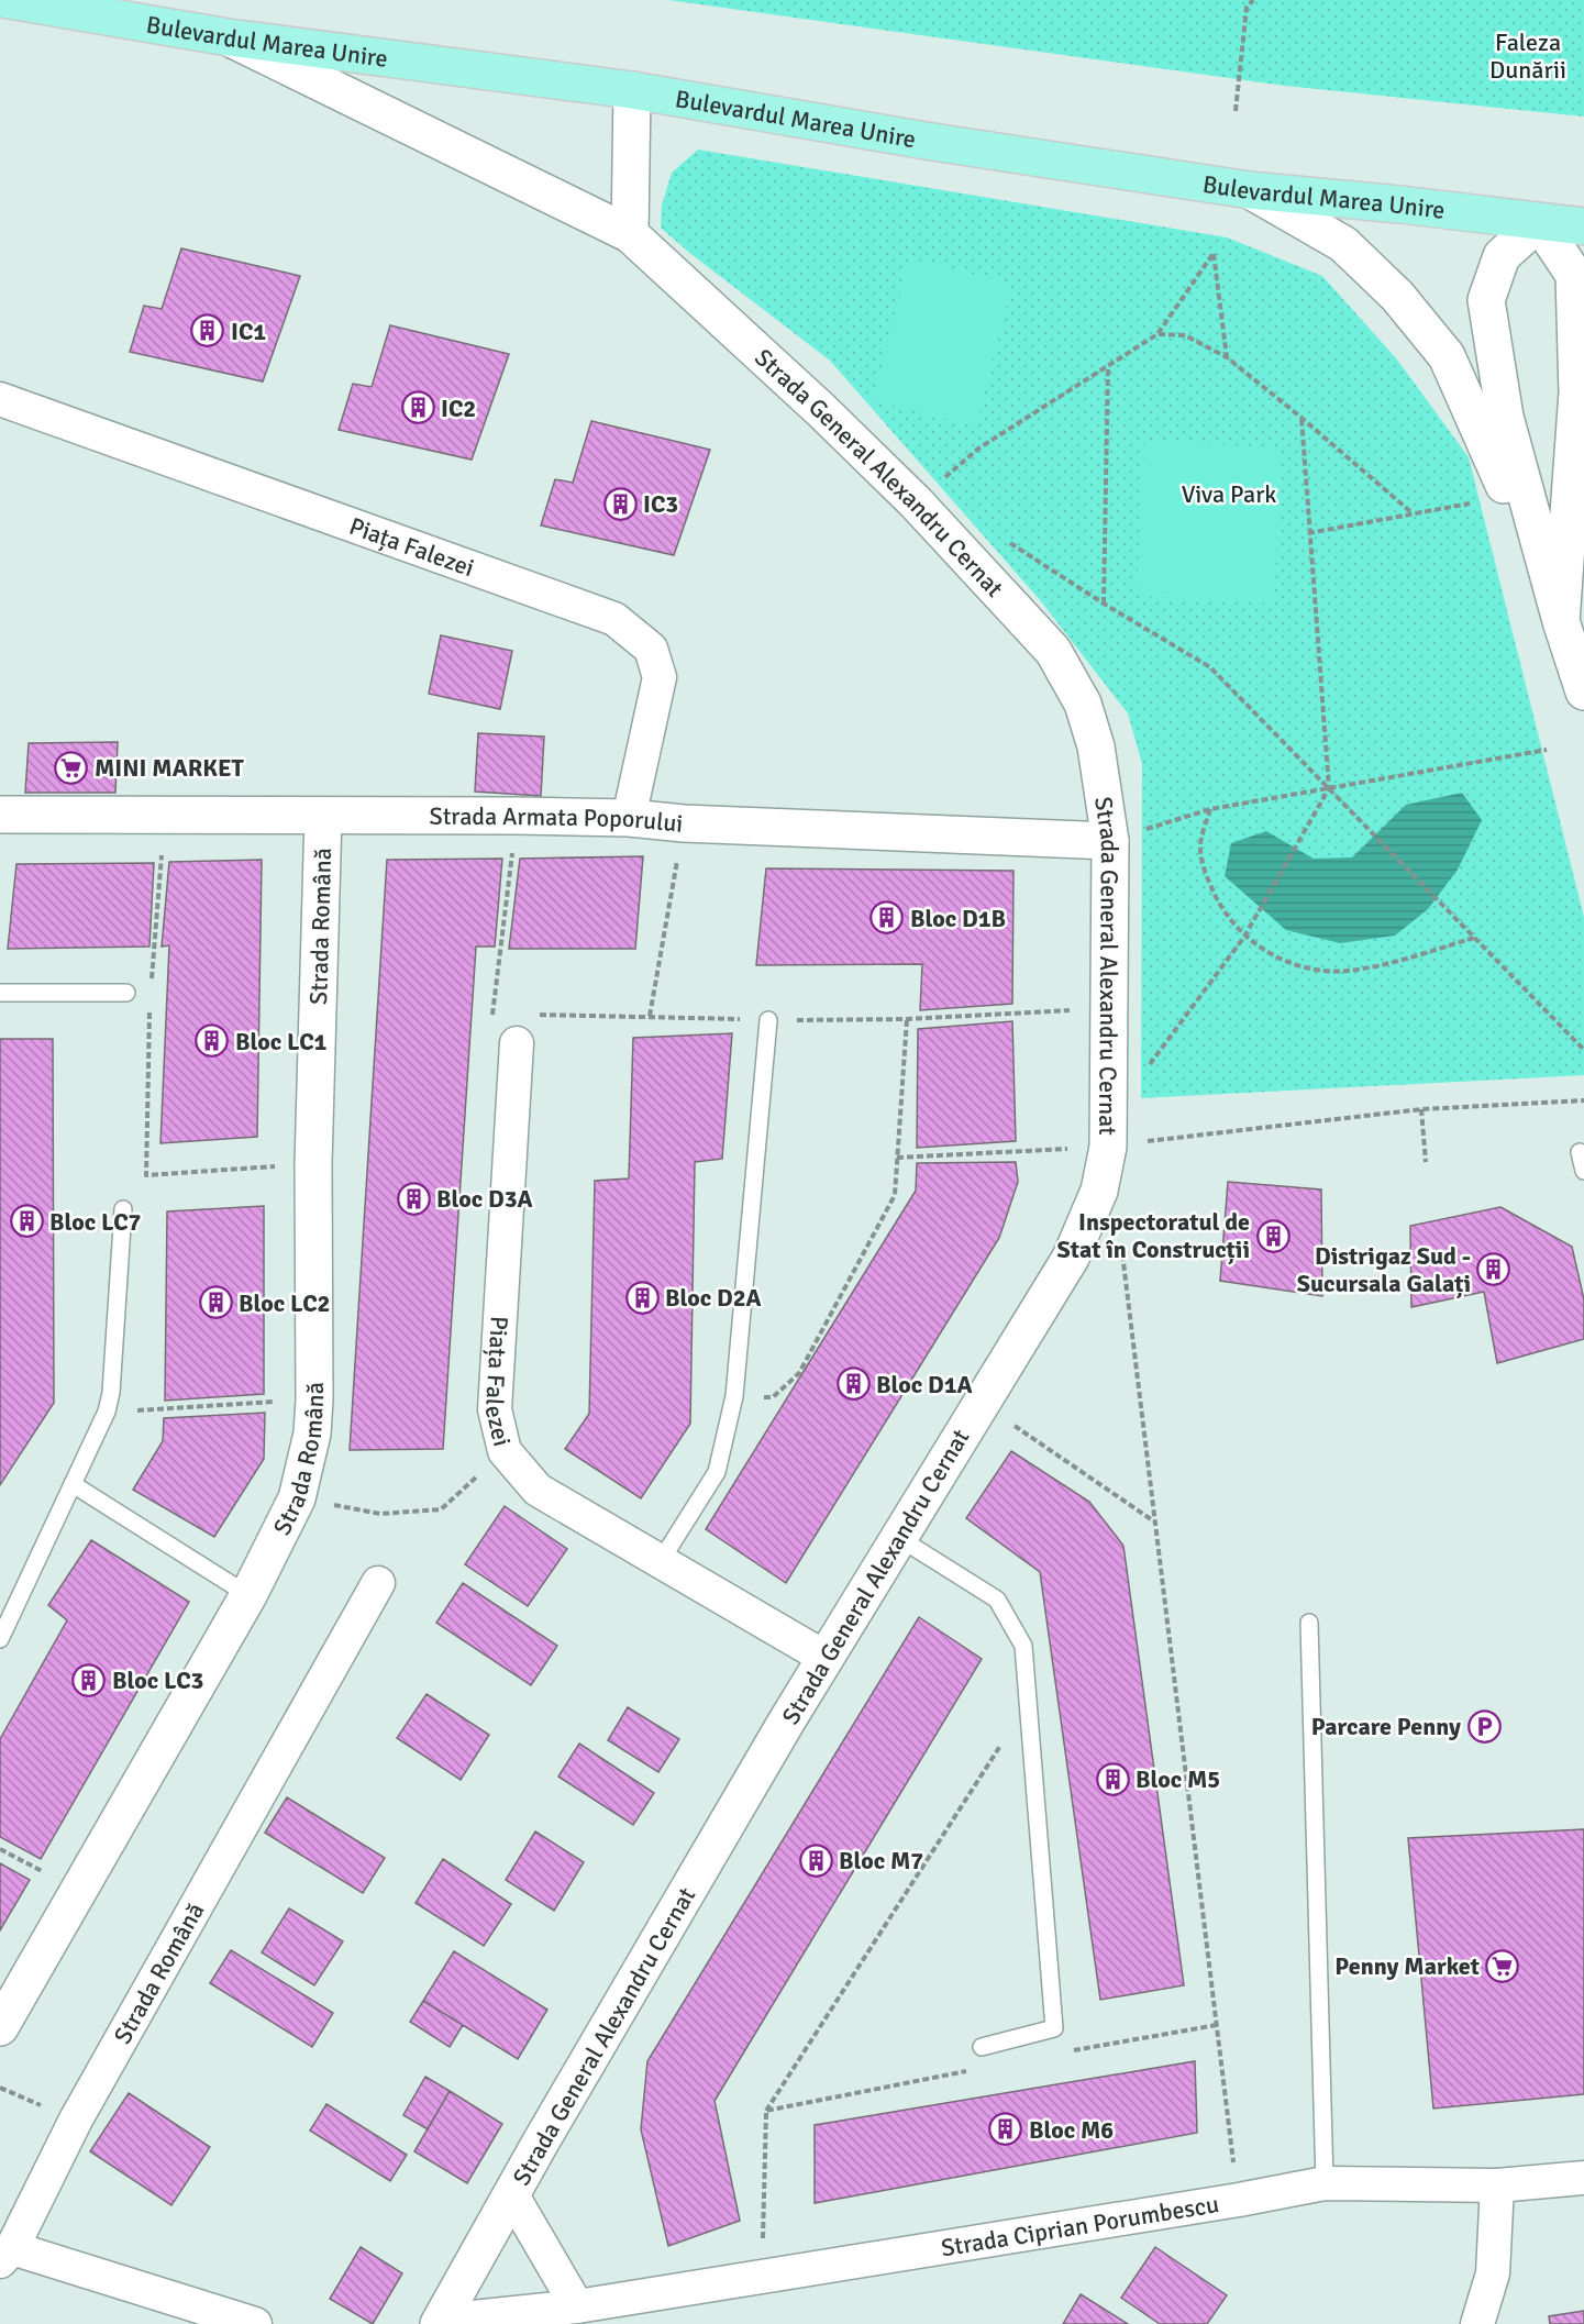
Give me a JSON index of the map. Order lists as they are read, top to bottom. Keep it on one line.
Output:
{"streets":{"main road":["Bulevardul Marea Unire"],"street":["Strada General Alexandru Cernat","Piața Falezei","Strada Armata Poporului","Strada Română","Strada Ciprian Porumbescu"]},"crossings":[["Bulevardul Marea Unire","Strada General Alexandru Cernat"],["Strada General Alexandru Cernat","Piața Falezei"],["Strada General Alexandru Cernat","Strada Armata Poporului"],["Strada General Alexandru Cernat","Strada Ciprian Porumbescu"],["Piața Falezei","Strada Armata Poporului"],["Strada Armata Poporului","Strada Română"]],"parks":["Faleza Dunării","Viva Park"],"places":{"building":["IC1","IC2","IC3","Bloc D1B","Bloc LC1","Bloc D3A","Bloc LC7","Inspectoratul de Stat în Construcții","Distrigaz Sud - Sucursala Galați","Bloc D2A","Bloc LC2","Bloc D1A","Bloc LC3","Bloc M5","Bloc M7","Bloc M6"],"supermarket":["MINI MARKET","Penny Market"],"parking":["Parcare Penny"]}}
